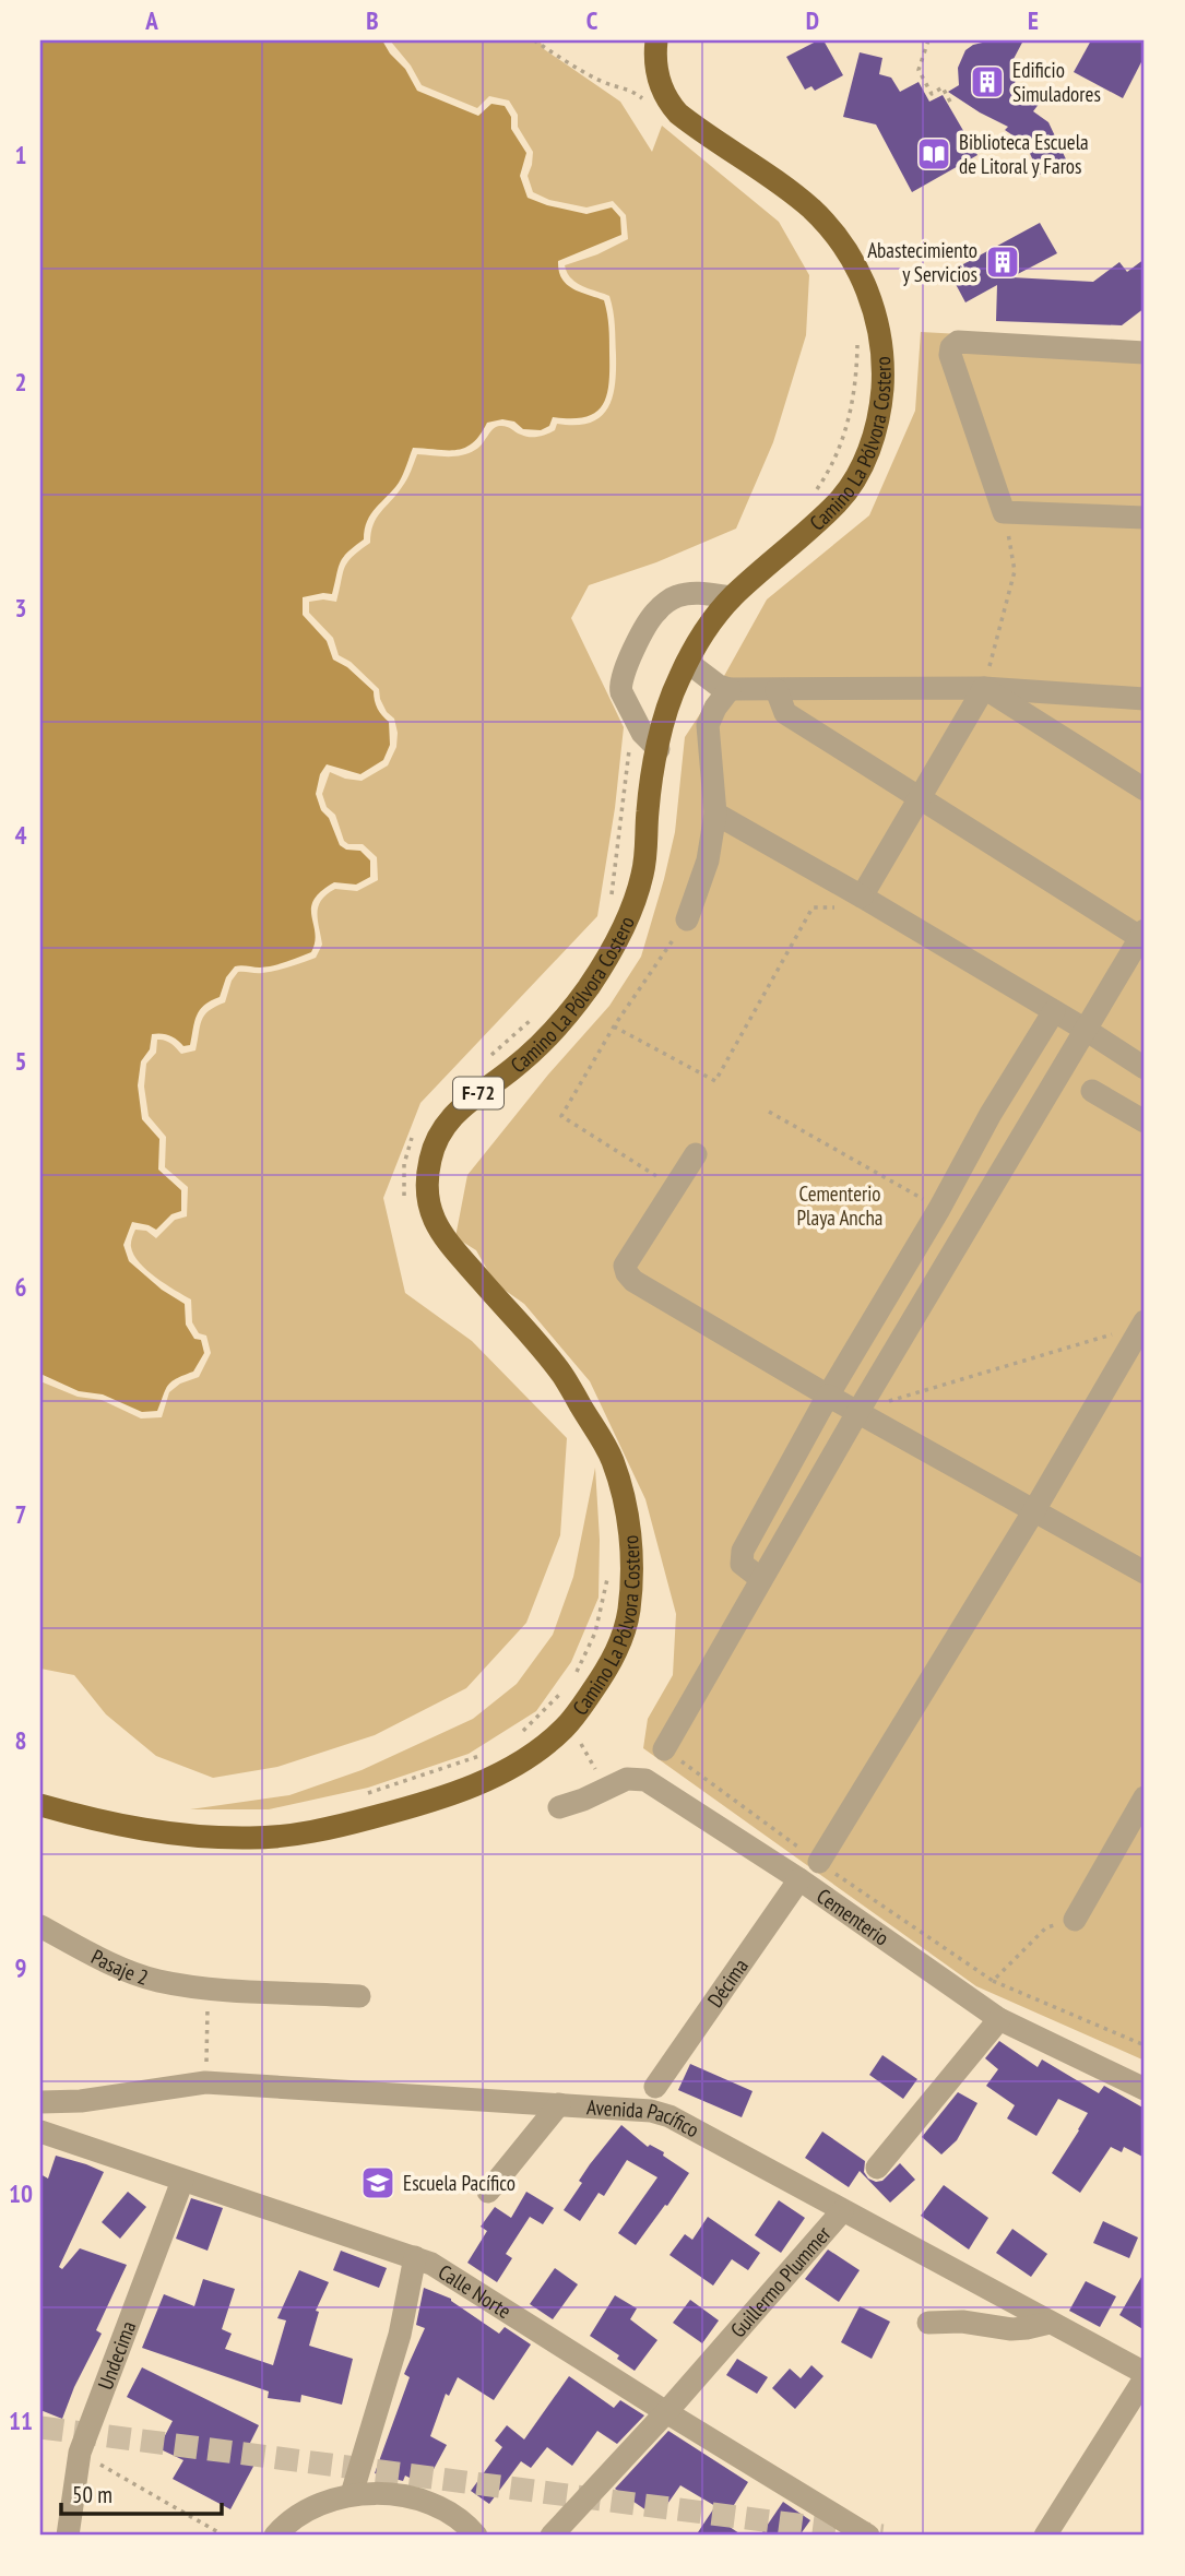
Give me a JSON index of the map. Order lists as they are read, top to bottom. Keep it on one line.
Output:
{"streets":{"main road":["Camino La Pólvora Costero","F-72"],"street":["Cementerio","Pasaje 2","Décima","Avenida Pacífico","Guillermo Plummer","Calle Norte","Undecima"]},"crossings":[["Cementerio","Décima"],["Avenida Pacífico","Guillermo Plummer"],["Guillermo Plummer","Calle Norte"],["Calle Norte","Undecima"]],"parks":["Cementerio Playa Ancha"],"places":{"building":["Edificio Simuladores","Abastecimiento y Servicios"],"library":["Biblioteca Escuela de Litoral y Faros"],"school or university":["Escuela Pacífico"]},"scale_bar":"50 m","grid":{"columns":["A","B","C","D","E"],"rows":["1","2","3","4","5","6","7","8","9","10","11"]}}
